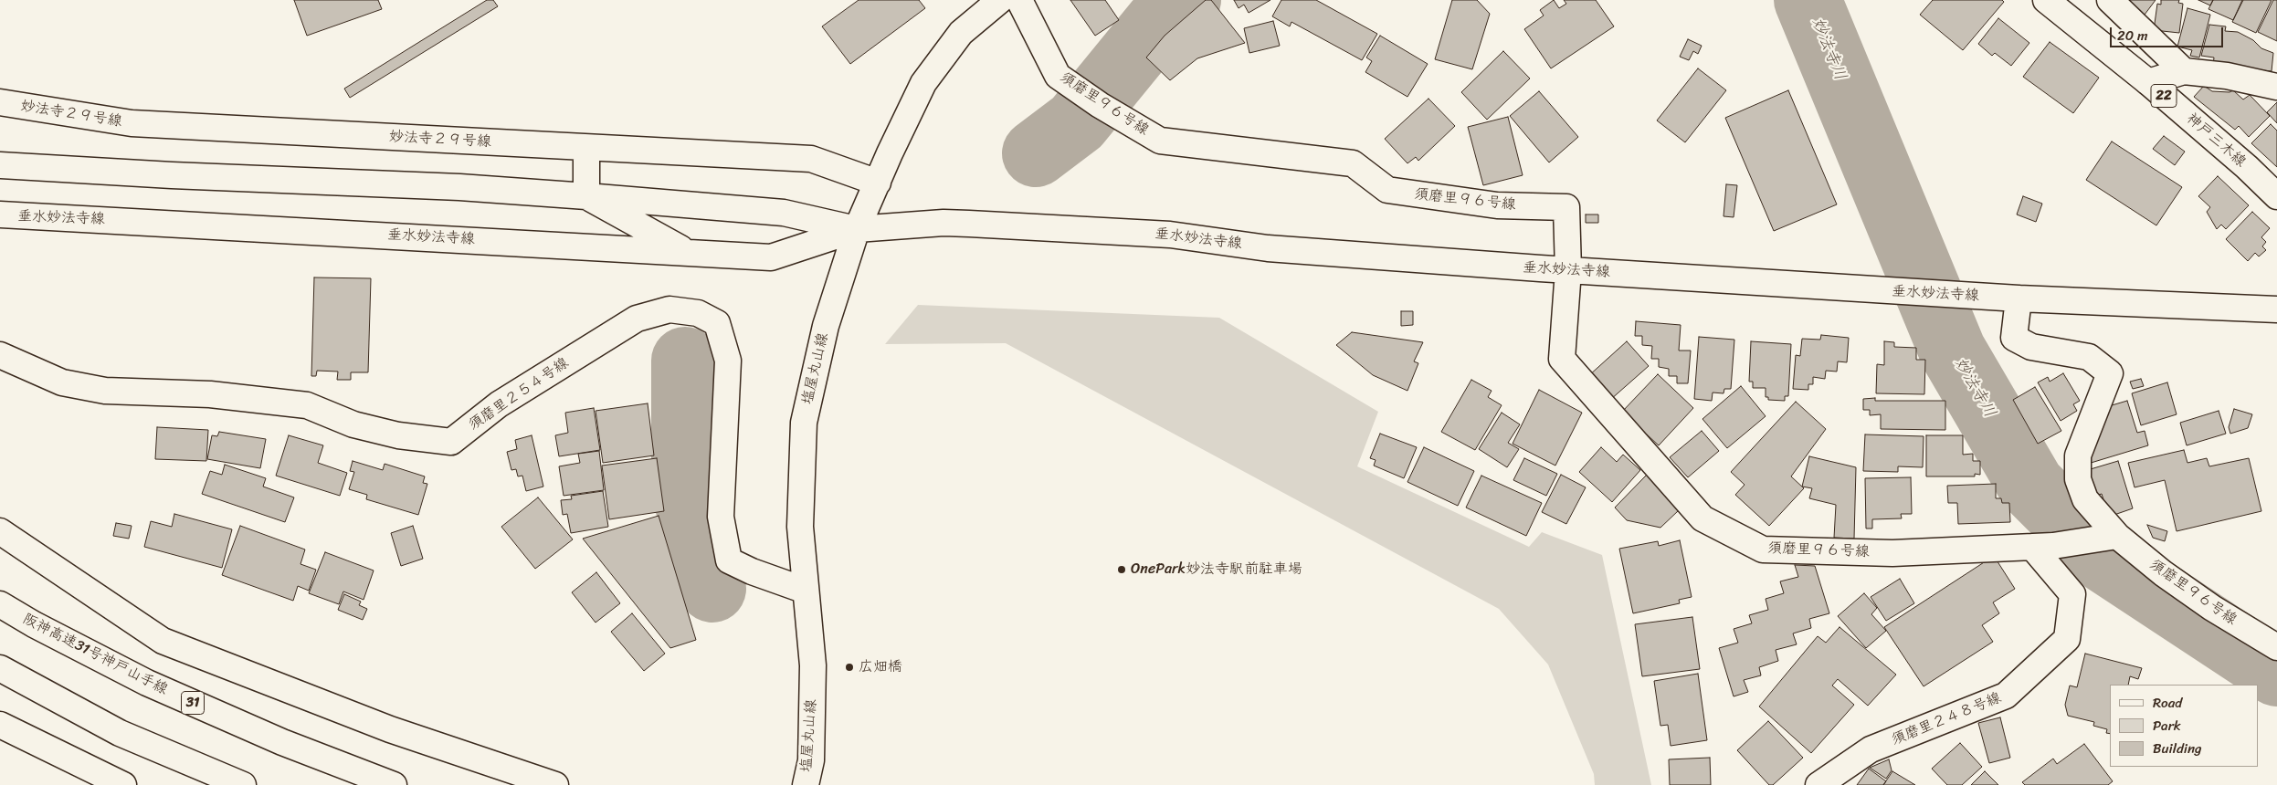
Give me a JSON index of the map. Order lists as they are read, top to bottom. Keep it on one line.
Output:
{"streets":{"main road":["22","須磨里９６号線","妙法寺２９号線","神戸三木線","垂水妙法寺線","塩屋丸山線","須磨里２５４号線","阪神高速31号神戸山手線","31","須磨里２４８号線"]},"crossings":[["須磨里９６号線","垂水妙法寺線"],["須磨里９６号線","須磨里２４８号線"],["妙法寺２９号線","塩屋丸山線"],["垂水妙法寺線","塩屋丸山線"],["塩屋丸山線","須磨里２５４号線"]],"water":["妙法寺川"],"places":["OnePark妙法寺駅前駐車場","広畑橋"],"legend":["Road","Park","Building"],"scale_bar":"20 m"}
